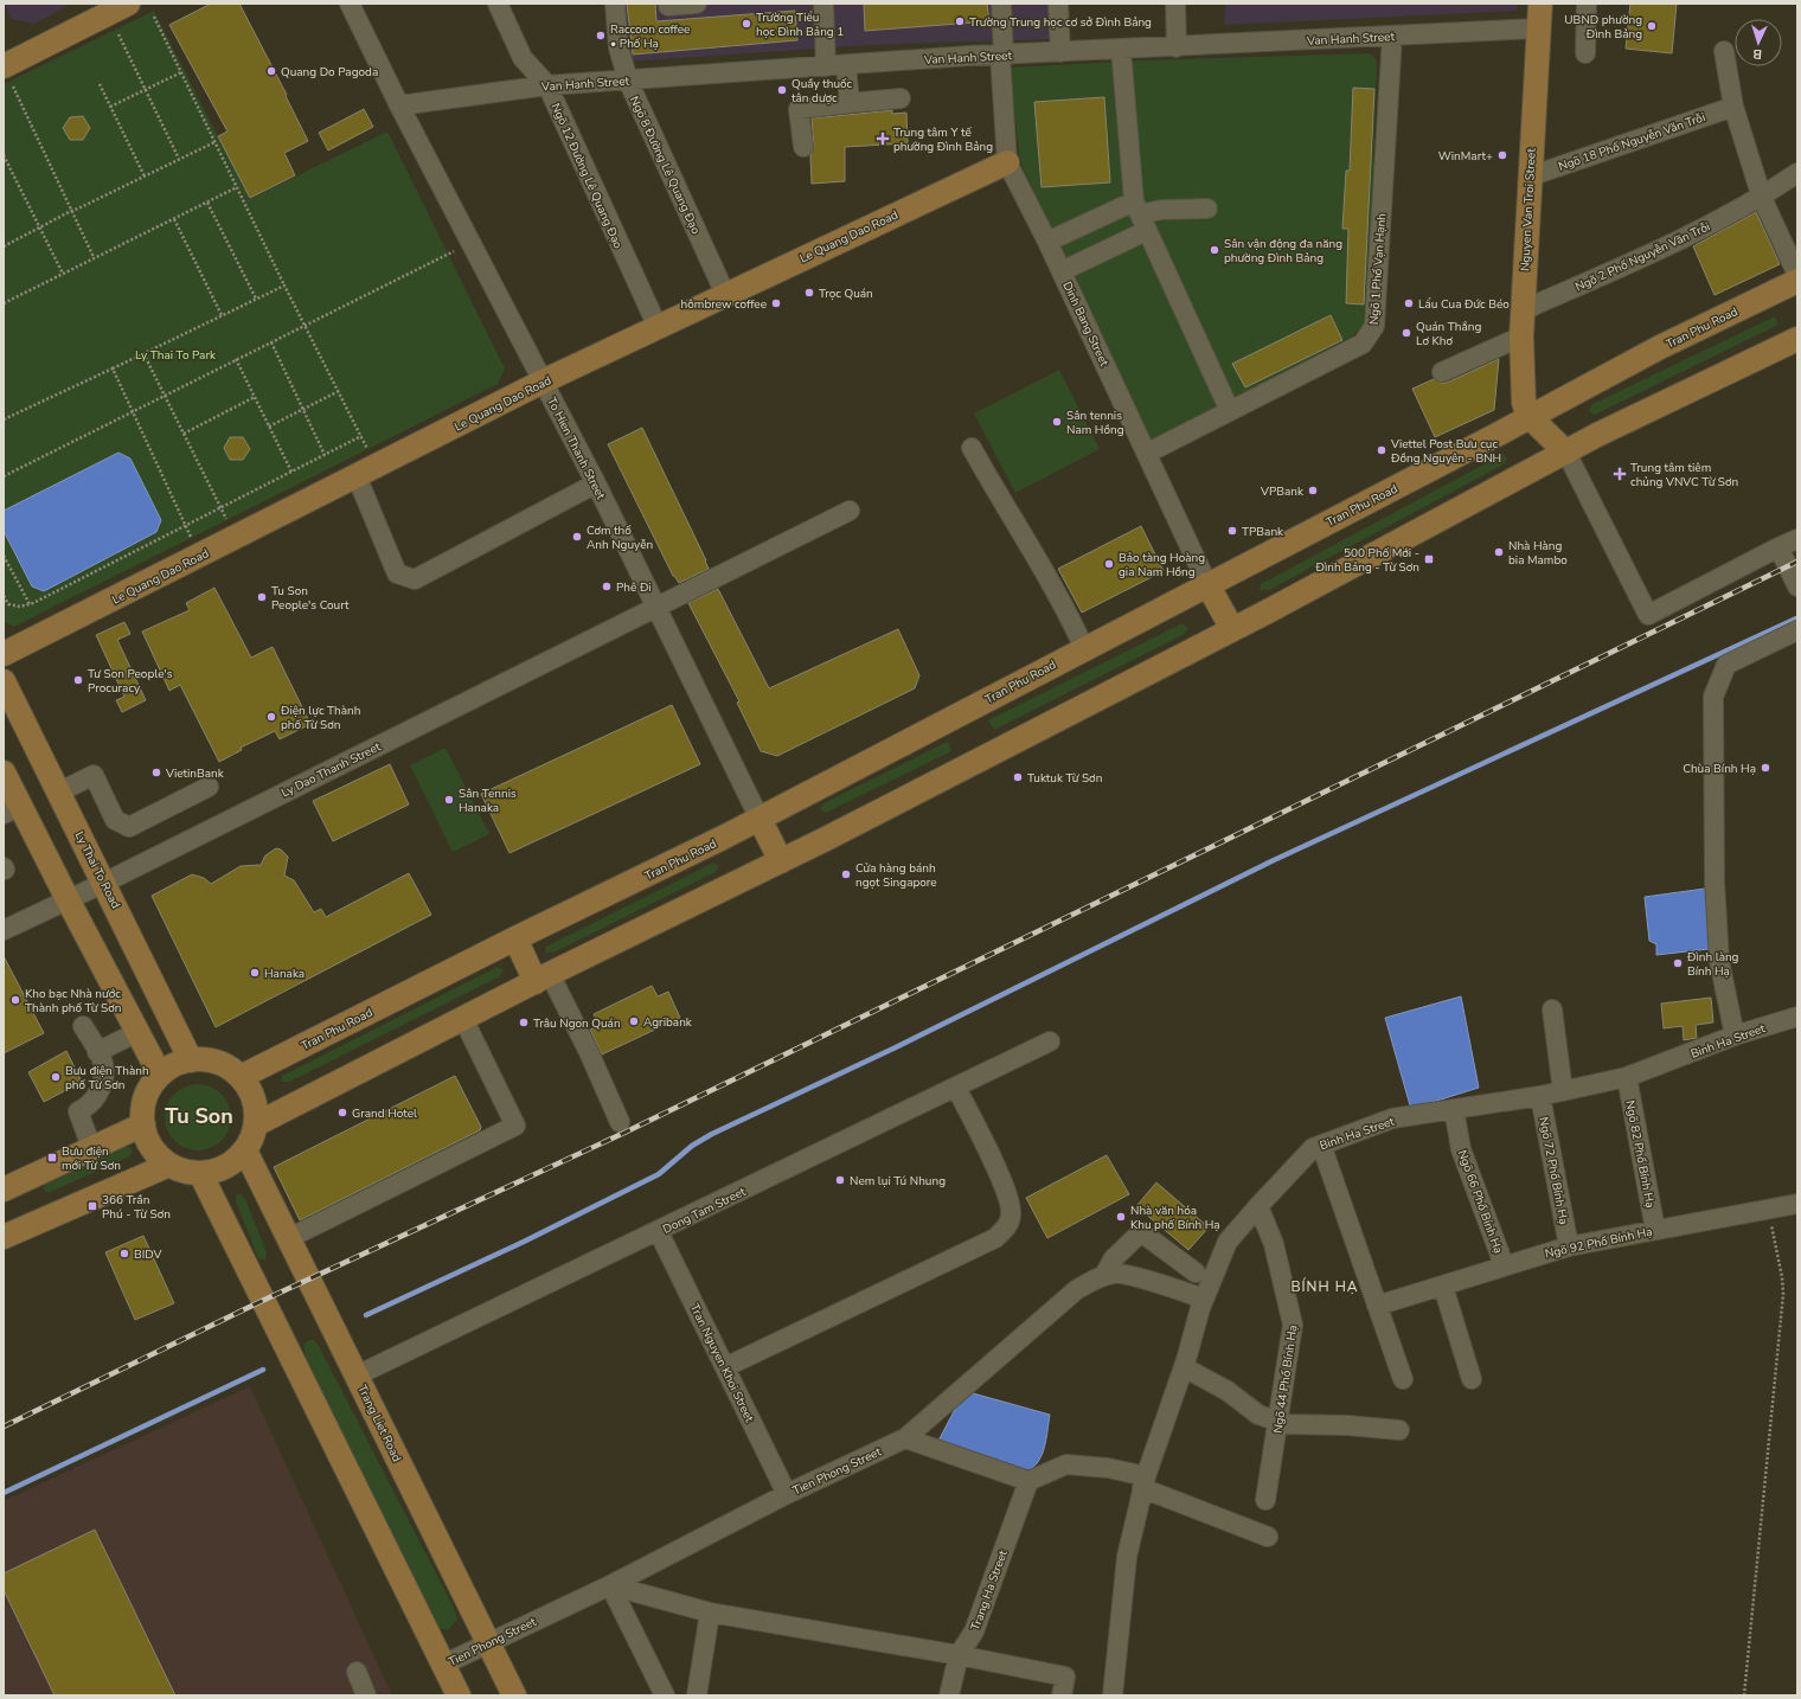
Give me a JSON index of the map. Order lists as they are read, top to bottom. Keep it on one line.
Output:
{"streets":{"main road":["Nguyen Van Troi Street","Le Quang Dao Road","Tran Phu Road","Ly Thai To Road","Trang Liet Road"],"street":["Van Hanh Street","Ngõ 18 Phố Nguyễn Văn Trỗi","Ngõ 8 Đường Lê Quang Đạo","Ngõ 12 Đường Lê Quang Đạo","Ngõ 2 Phố Nguyễn Văn Trỗi","Ngõ 1 Phố Vạn Hạnh","Dinh Bang Street","To Hien Thanh Street","Ly Dao Thanh Street","Binh Ha Street","Ngõ 82 Phố Bính Hạ","Ngõ 72 Phố Bính Hạ","Ngõ 66 Phố Bính Hạ","Dong Tam Street","Ngõ 92 Phố Bính Hạ","Tran Nguyen Khoi Street","Ngõ 44 Phố Bính Hạ","Tien Phong Street","Trang Ha Street"]},"crossings":[["Van Hanh Street","Ngõ 8 Đường Lê Quang Đạo"],["Van Hanh Street","Ngõ 12 Đường Lê Quang Đạo"],["Van Hanh Street","Nguyen Van Troi Street"],["Van Hanh Street","Ngõ 1 Phố Vạn Hạnh"],["Van Hanh Street","Dinh Bang Street"],["Van Hanh Street","To Hien Thanh Street"],["Ngõ 18 Phố Nguyễn Văn Trỗi","Nguyen Van Troi Street"],["Ngõ 8 Đường Lê Quang Đạo","Le Quang Dao Road"],["Ngõ 12 Đường Lê Quang Đạo","Le Quang Dao Road"],["Nguyen Van Troi Street","Ngõ 2 Phố Nguyễn Văn Trỗi"],["Nguyen Van Troi Street","Tran Phu Road"],["Le Quang Dao Road","Dinh Bang Street"],["Le Quang Dao Road","To Hien Thanh Street"],["Ngõ 1 Phố Vạn Hạnh","Dinh Bang Street"],["Dinh Bang Street","Tran Phu Road"],["Tran Phu Road","To Hien Thanh Street"],["Tran Phu Road","Ly Thai To Road"],["Tran Phu Road","Trang Liet Road"],["To Hien Thanh Street","Ly Dao Thanh Street"],["Ly Dao Thanh Street","Ly Thai To Road"],["Ly Thai To Road","Trang Liet Road"],["Binh Ha Street","Ngõ 82 Phố Bính Hạ"],["Binh Ha Street","Ngõ 72 Phố Bính Hạ"],["Binh Ha Street","Ngõ 66 Phố Bính Hạ"],["Binh Ha Street","Ngõ 44 Phố Bính Hạ"],["Ngõ 82 Phố Bính Hạ","Ngõ 92 Phố Bính Hạ"],["Ngõ 72 Phố Bính Hạ","Ngõ 92 Phố Bính Hạ"],["Ngõ 66 Phố Bính Hạ","Ngõ 92 Phố Bính Hạ"],["Dong Tam Street","Tran Nguyen Khoi Street"],["Dong Tam Street","Trang Liet Road"],["Tran Nguyen Khoi Street","Tien Phong Street"],["Trang Liet Road","Tien Phong Street"]],"districts":["Tu Son","BÍNH HẠ"],"parks":["Ly Thai To Park"],"places":{"other":["Trường Trung học cơ sở Đình Bảng","Trường Tiểu học Đình Bảng 1","UBND phường Đình Bảng","Raccoon coffee • Phố Hạ","Quang Do Pagoda","Quầy thuốc tân dược","WinMart+","Sân vận động đa năng phường Đình Bảng","Trọc Quán","hômbrew coffee","Lẩu Cua Đức Béo","Quán Thắng Lơ Khơ","Sân tennis Nam Hồng","Viettel Post Bưu cục Đồng Nguyên - BNH","VPBank","TPBank","Cơm thố Anh Nguyễn","Nhà Hàng bia Mambo","Bảo tàng Hoàng gia Nam Hồng","Phê Đi","Tu Son People's Court","Tư Son People's Procuracy","Điện lực Thành phố Từ Sơn","Chùa Bính Hạ","VietinBank","Tuktuk Từ Sơn","Sân Tennis Hanaka","Cửa hàng bánh ngọt Singapore","Đình làng Bính Hạ","Hanaka","Kho bạc Nhà nước Thành phố Từ Sơn","Agribank","Trâu Ngon Quán","Bưu điện Thành phố Từ Sơn","Grand Hotel","Nem lụi Tú Nhung","Nhà văn hóa Khu phố Bính Hạ","BIDV"],"health":["Trung tâm Y tế phường Đình Bảng","Trung tâm tiêm chủng VNVC Từ Sơn"],"transit":["500 Phố Mới - Đình Bảng - Từ Sơn","Bưu điện mới Từ Sơn","366 Trần Phú - Từ Sơn"]},"north":"bottom"}
